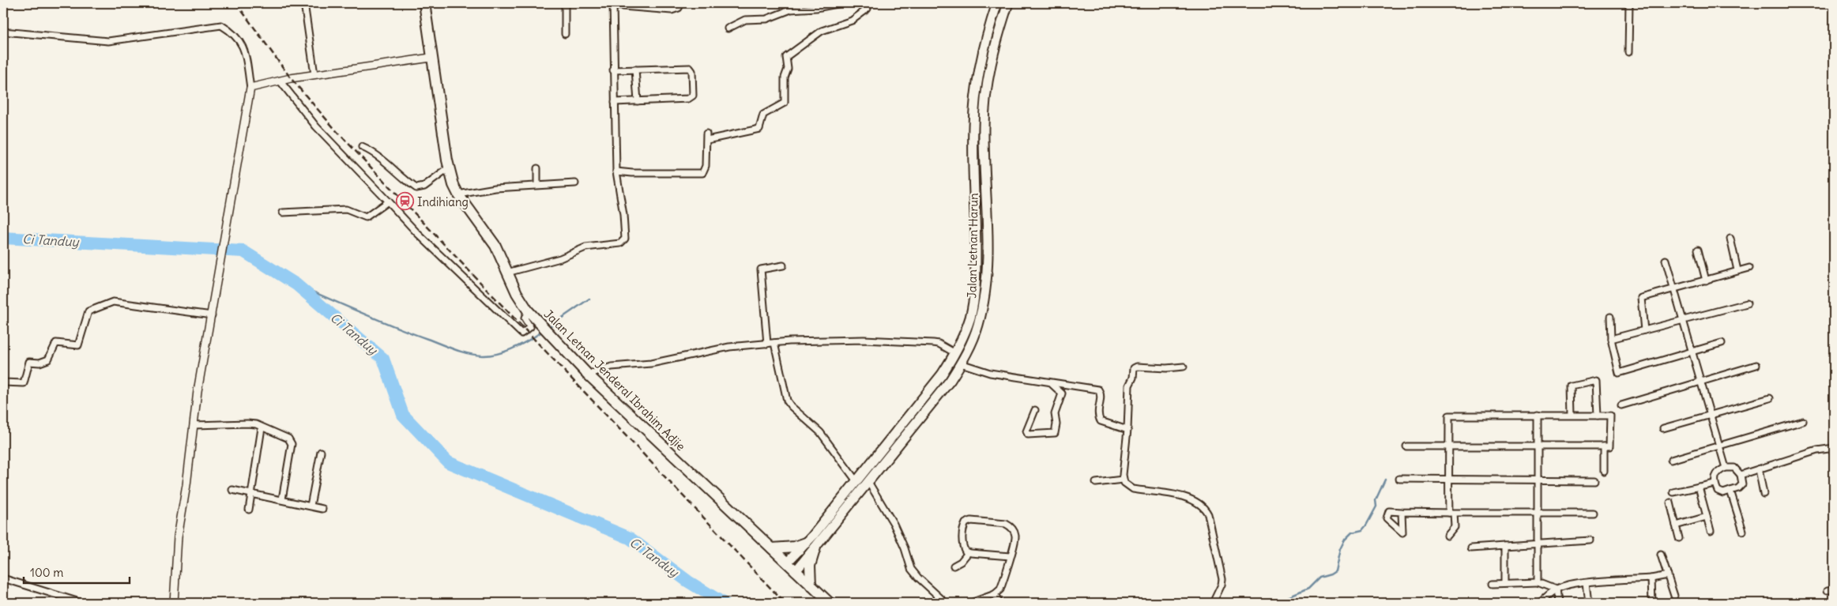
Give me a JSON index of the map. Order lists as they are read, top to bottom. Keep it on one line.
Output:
{"streets":{"highway":["Jalan Letnan Jenderal Ibrahim Adjie"],"main road":["Jalan Letnan Harun"]},"crossings":[["Jalan Letnan Harun","Jalan Letnan Jenderal Ibrahim Adjie"]],"water":["Ci Tanduy"],"places":{"station":["Indihiang"]},"scale_bar":"100 m"}
